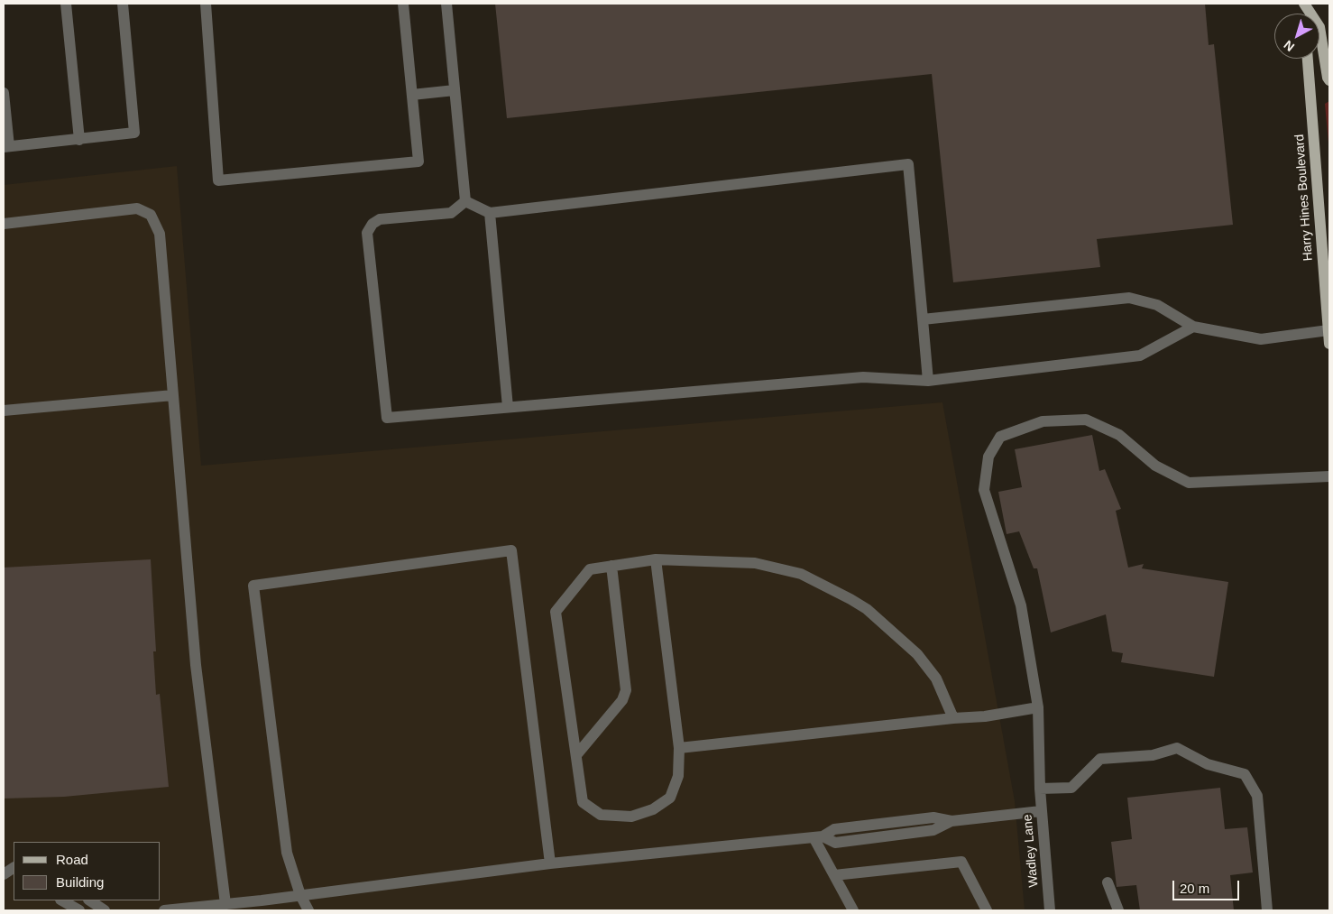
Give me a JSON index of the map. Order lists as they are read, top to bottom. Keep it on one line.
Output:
{"streets":{"main road":["Harry Hines Boulevard"],"street":["Wadley Lane"]},"legend":["Road","Building"],"scale_bar":"20 m","north":"bottom left"}
